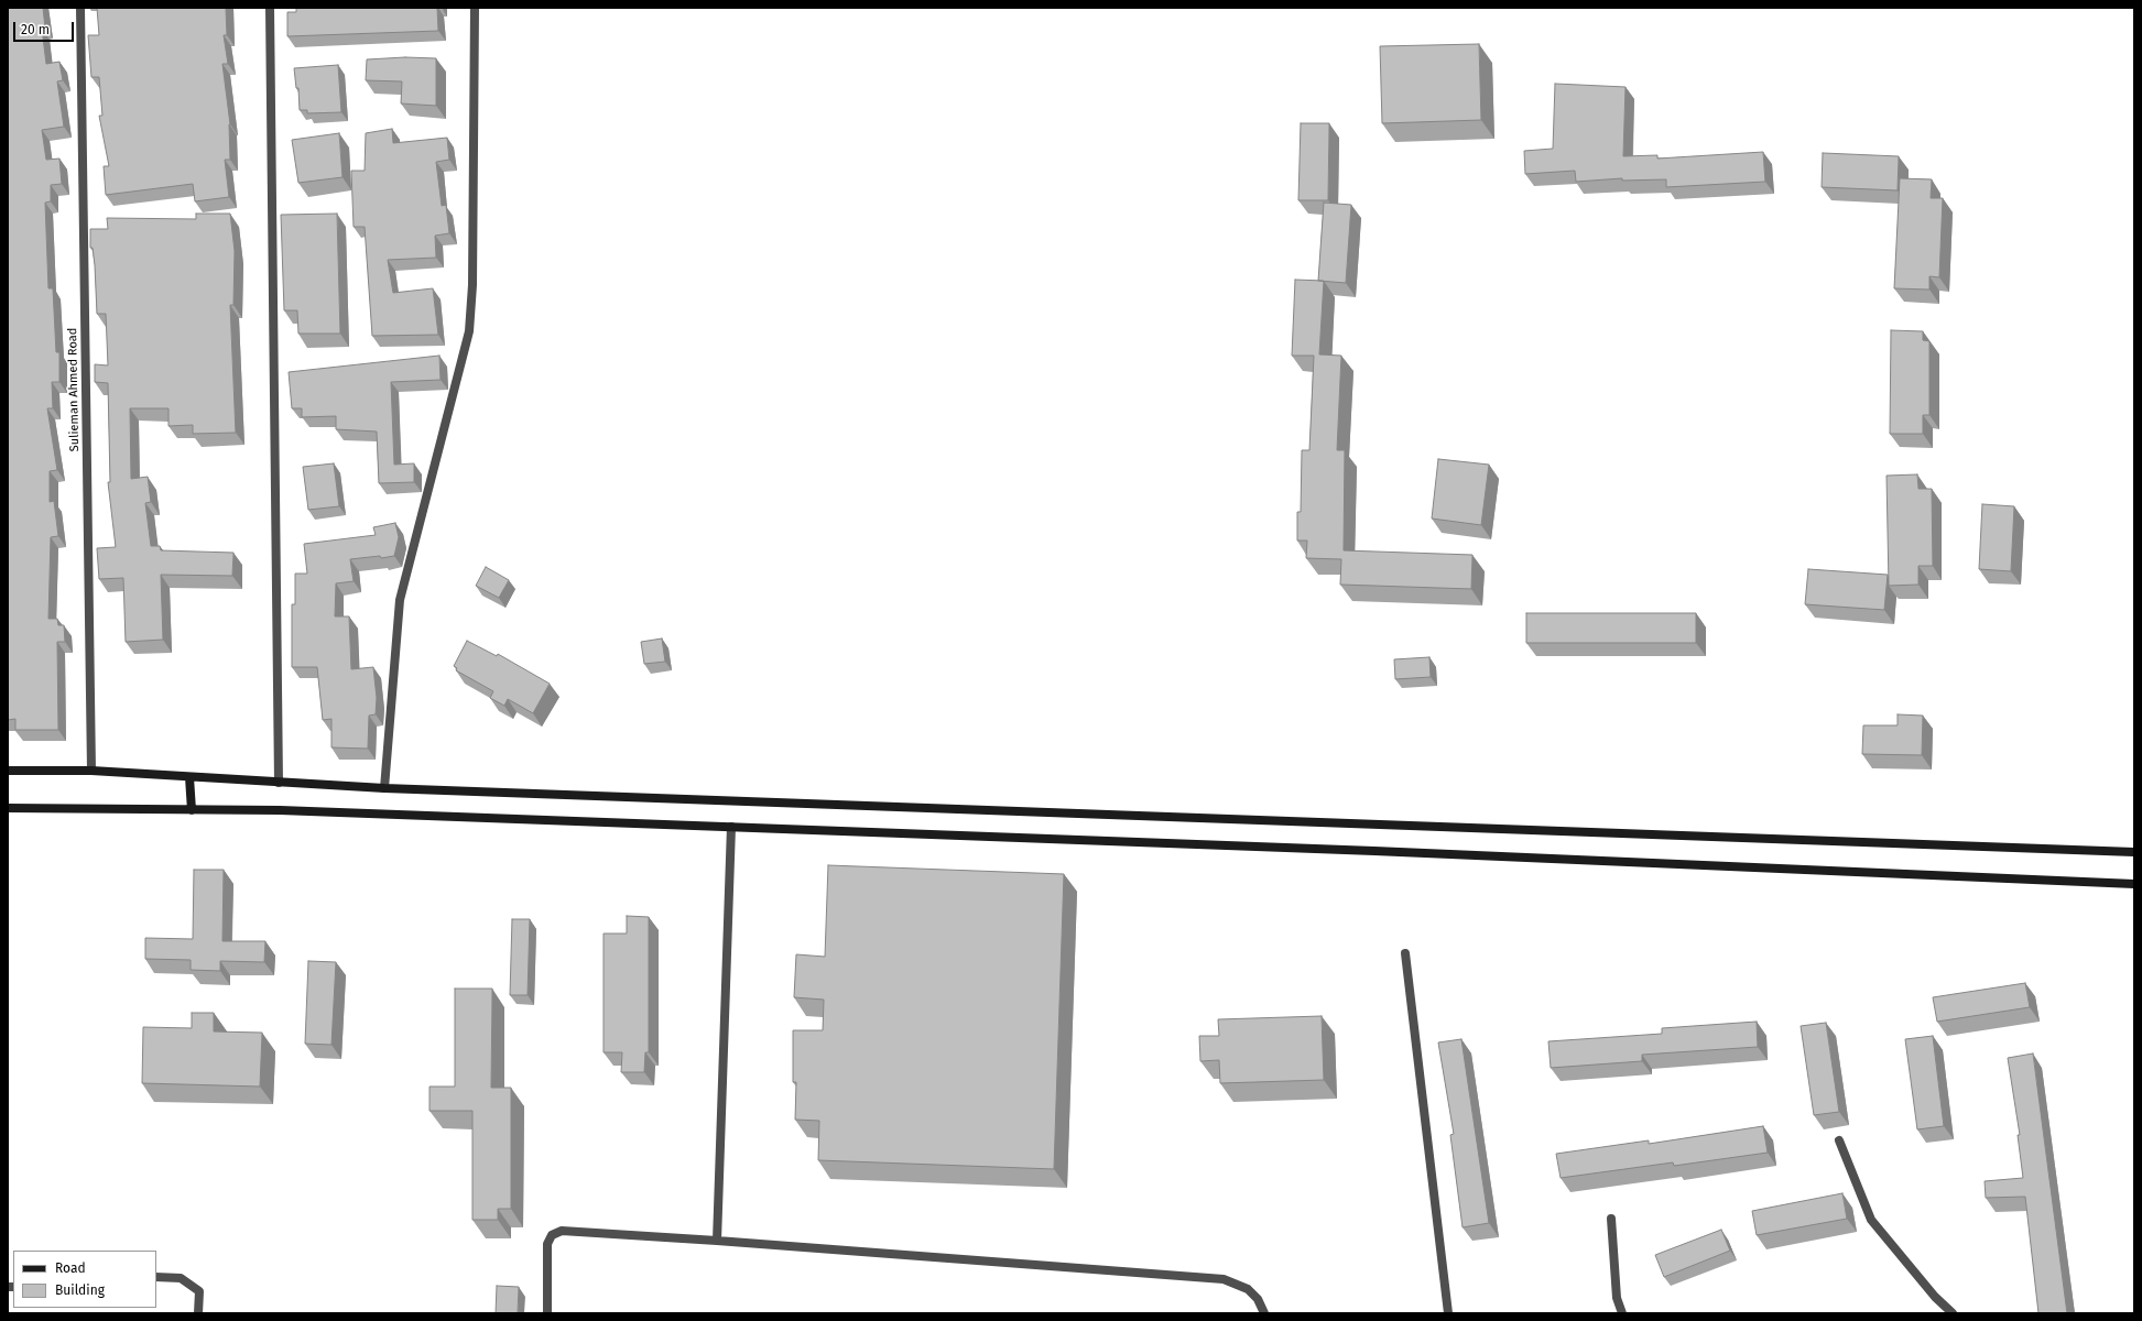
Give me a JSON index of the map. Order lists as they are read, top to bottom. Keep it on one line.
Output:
{"streets":{"street":["Sulieman Ahmed Road"]},"legend":["Road","Building"],"scale_bar":"20 m"}
